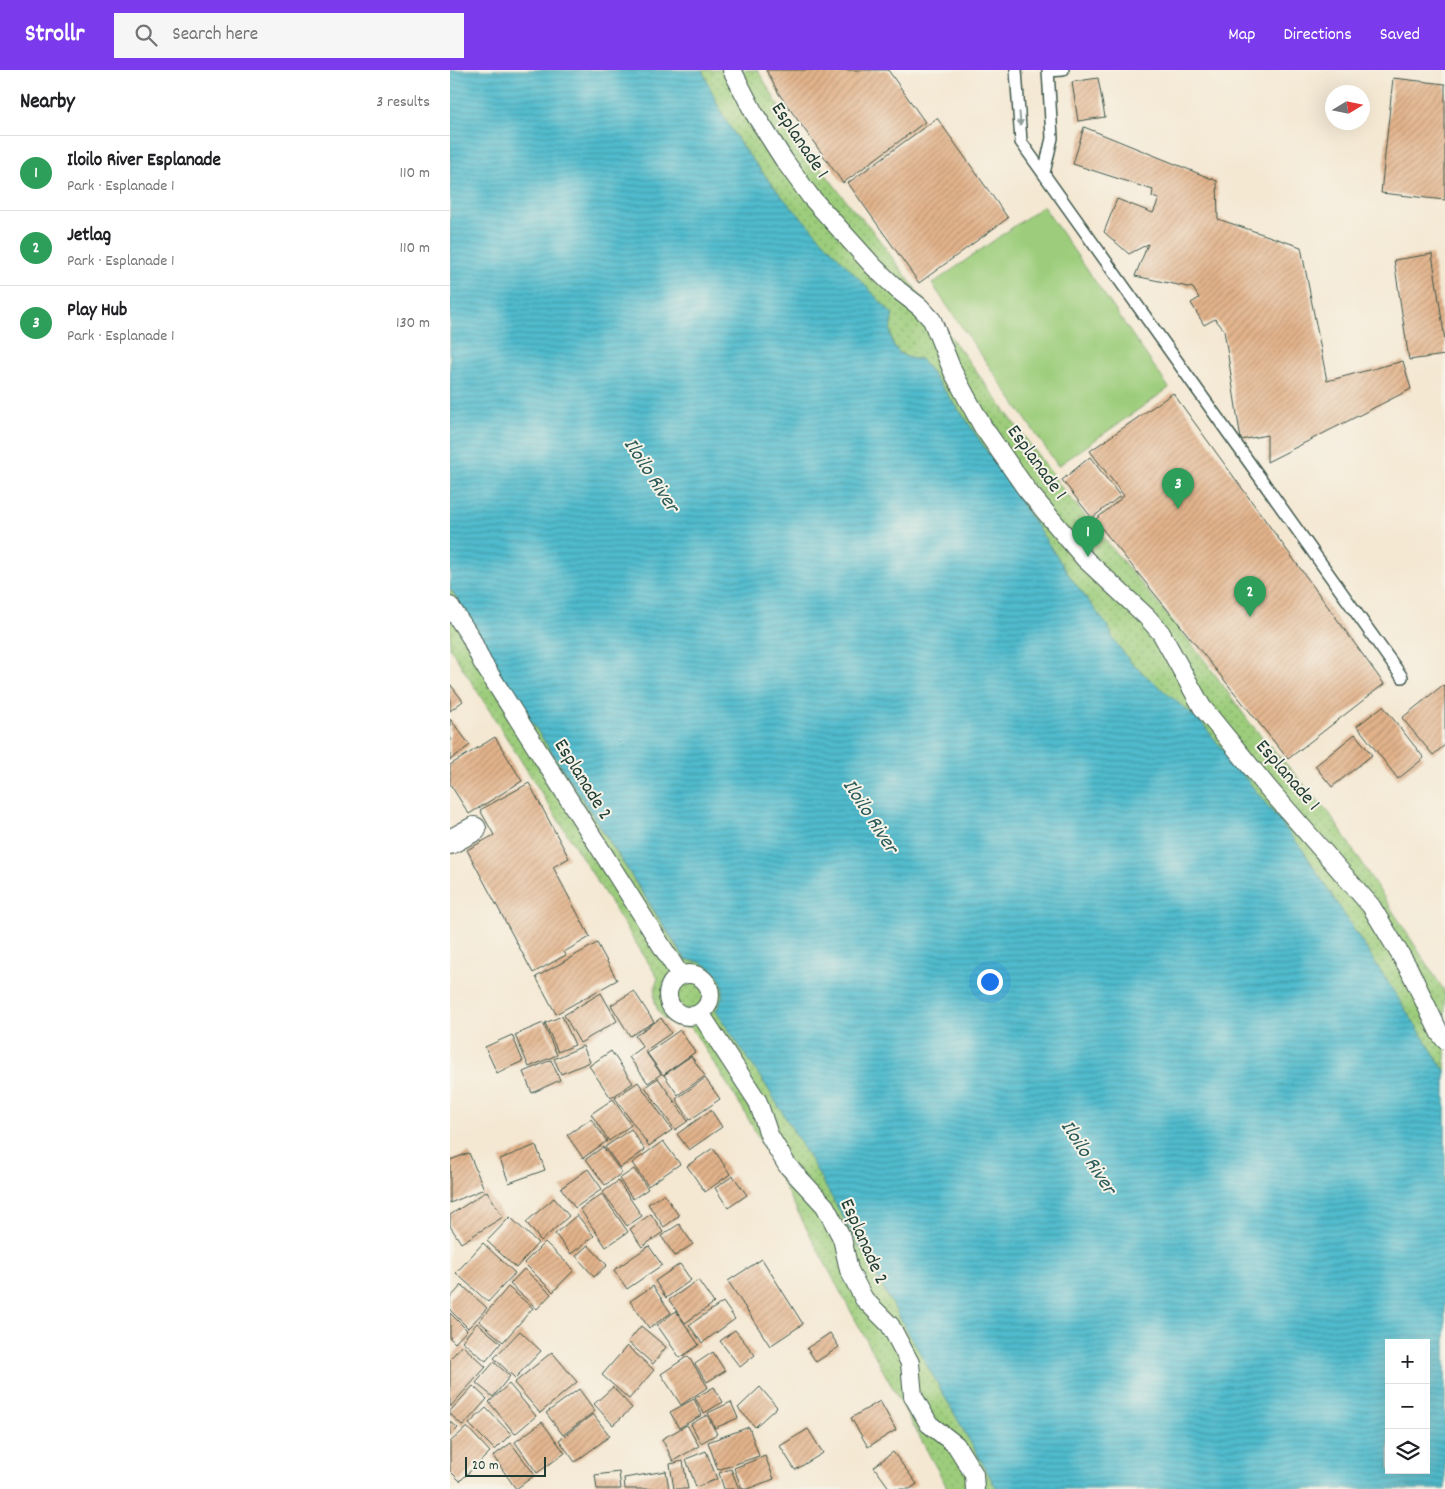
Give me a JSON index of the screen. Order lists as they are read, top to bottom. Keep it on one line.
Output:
{"streets":{"street":["Esplanade 1","Esplanade 2"]},"water":["Iloilo River"],"scale_bar":"20 m","north":"right","page":{"header":"Strollr","search":"Search here","nav":["Map","Directions","Saved"],"heading":["Nearby","3 results"],"list":[{"mark":"1","name":"Iloilo River Esplanade","note":"Park · Esplanade 1","value":"110 m"},{"mark":"2","name":"Jetlag","note":"Park · Esplanade 1","value":"110 m"},{"mark":"3","name":"Play Hub","note":"Park · Esplanade 1","value":"130 m"}],"pins":["3","1","2"],"map_buttons":["+","−"],"scale":"20 m"}}
